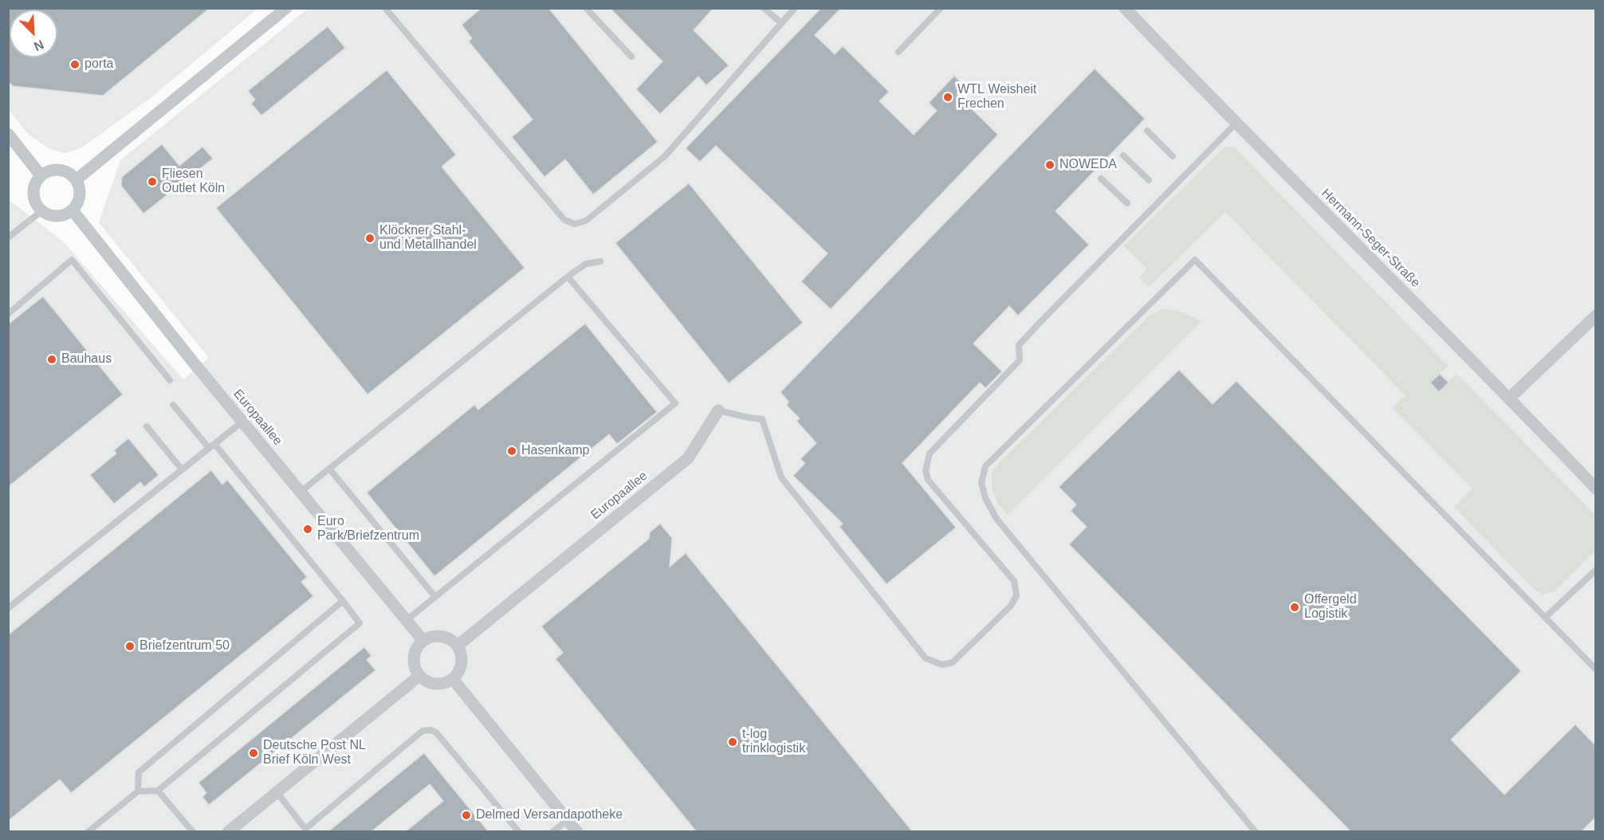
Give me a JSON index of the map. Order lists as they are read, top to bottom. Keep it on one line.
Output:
{"streets":{"street":["Hermann-Seger-Straße","Europaallee"]},"places":["porta","WTL Weisheit Frechen","NOWEDA","Fliesen Outlet Köln","Klöckner Stahl- und Metallhandel","Bauhaus","Hasenkamp","Euro Park/Briefzentrum","Offergeld Logistik","Briefzentrum 50","t-log trinklogistik","Deutsche Post NL Brief Köln West","Delmed Versandapotheke"],"north":"bottom right"}
